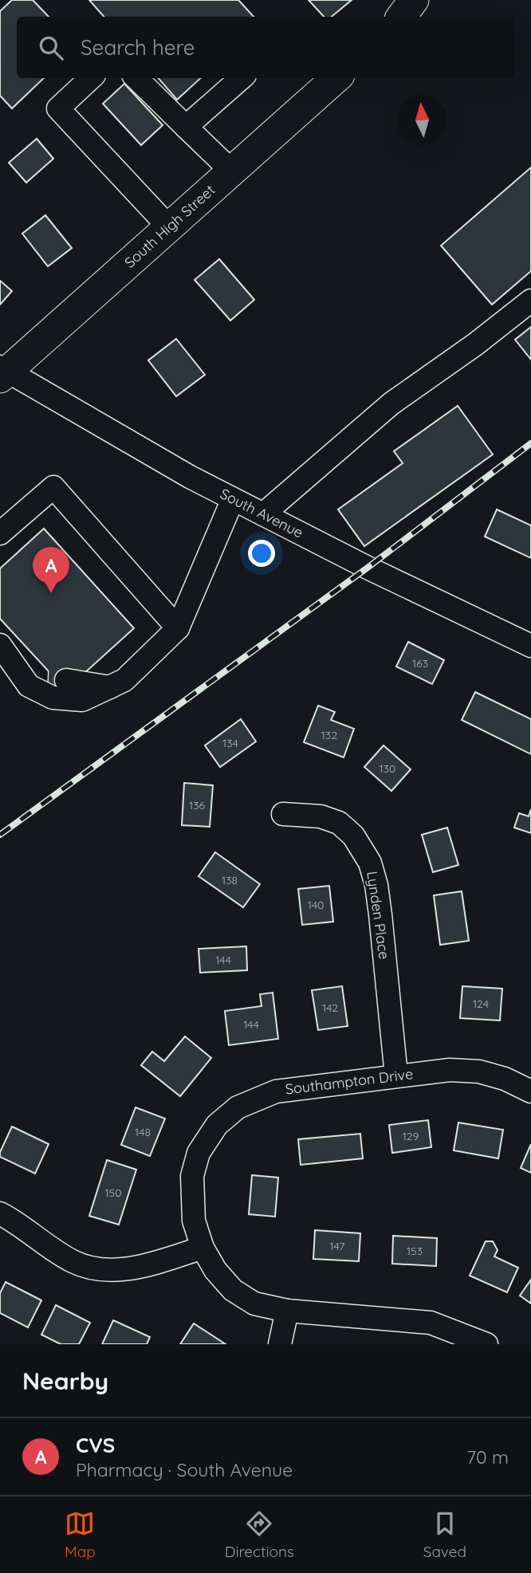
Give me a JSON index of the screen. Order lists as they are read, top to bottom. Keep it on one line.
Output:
{"streets":{"main road":["South High Street"],"street":["South Avenue","Lynden Place","Southampton Drive"]},"crossings":[["South High Street","South Avenue"],["Lynden Place","Southampton Drive"]],"house_numbers":["163","132","134","130","136","138","140","144","124","142","144","148","129","150","147","153"],"north":"top","page":{"search":"Search here","pins":"A","heading":"Nearby","list":[{"mark":"A","name":"CVS","note":"Pharmacy · South Avenue","value":"70 m"}],"nav":["Map","Directions","Saved"]}}
